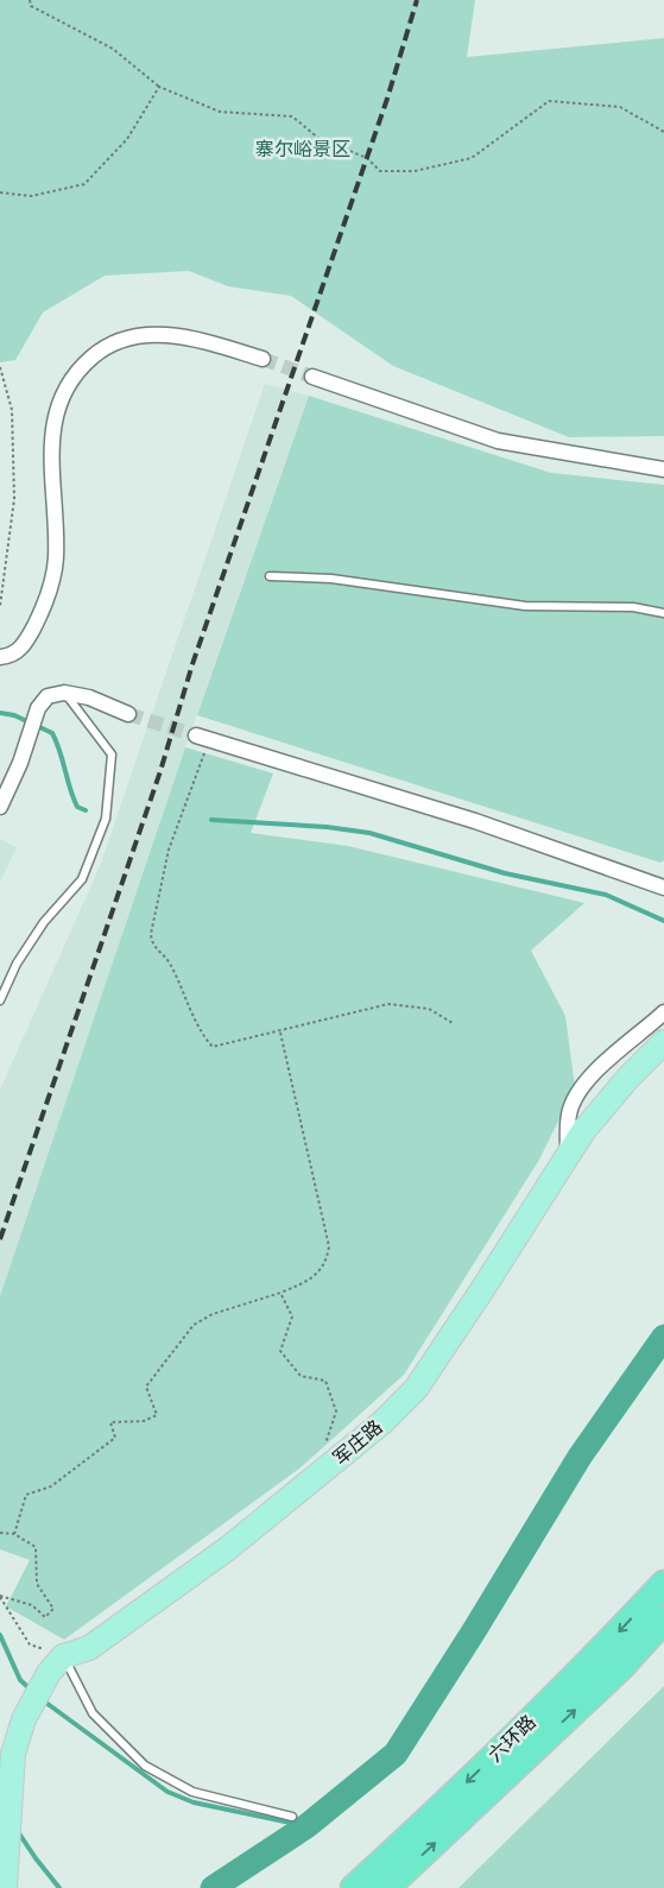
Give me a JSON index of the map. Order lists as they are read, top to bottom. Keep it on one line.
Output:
{"streets":{"highway":["六环路"],"main road":["军庄路"]},"parks":["寨尔峪景区"]}
